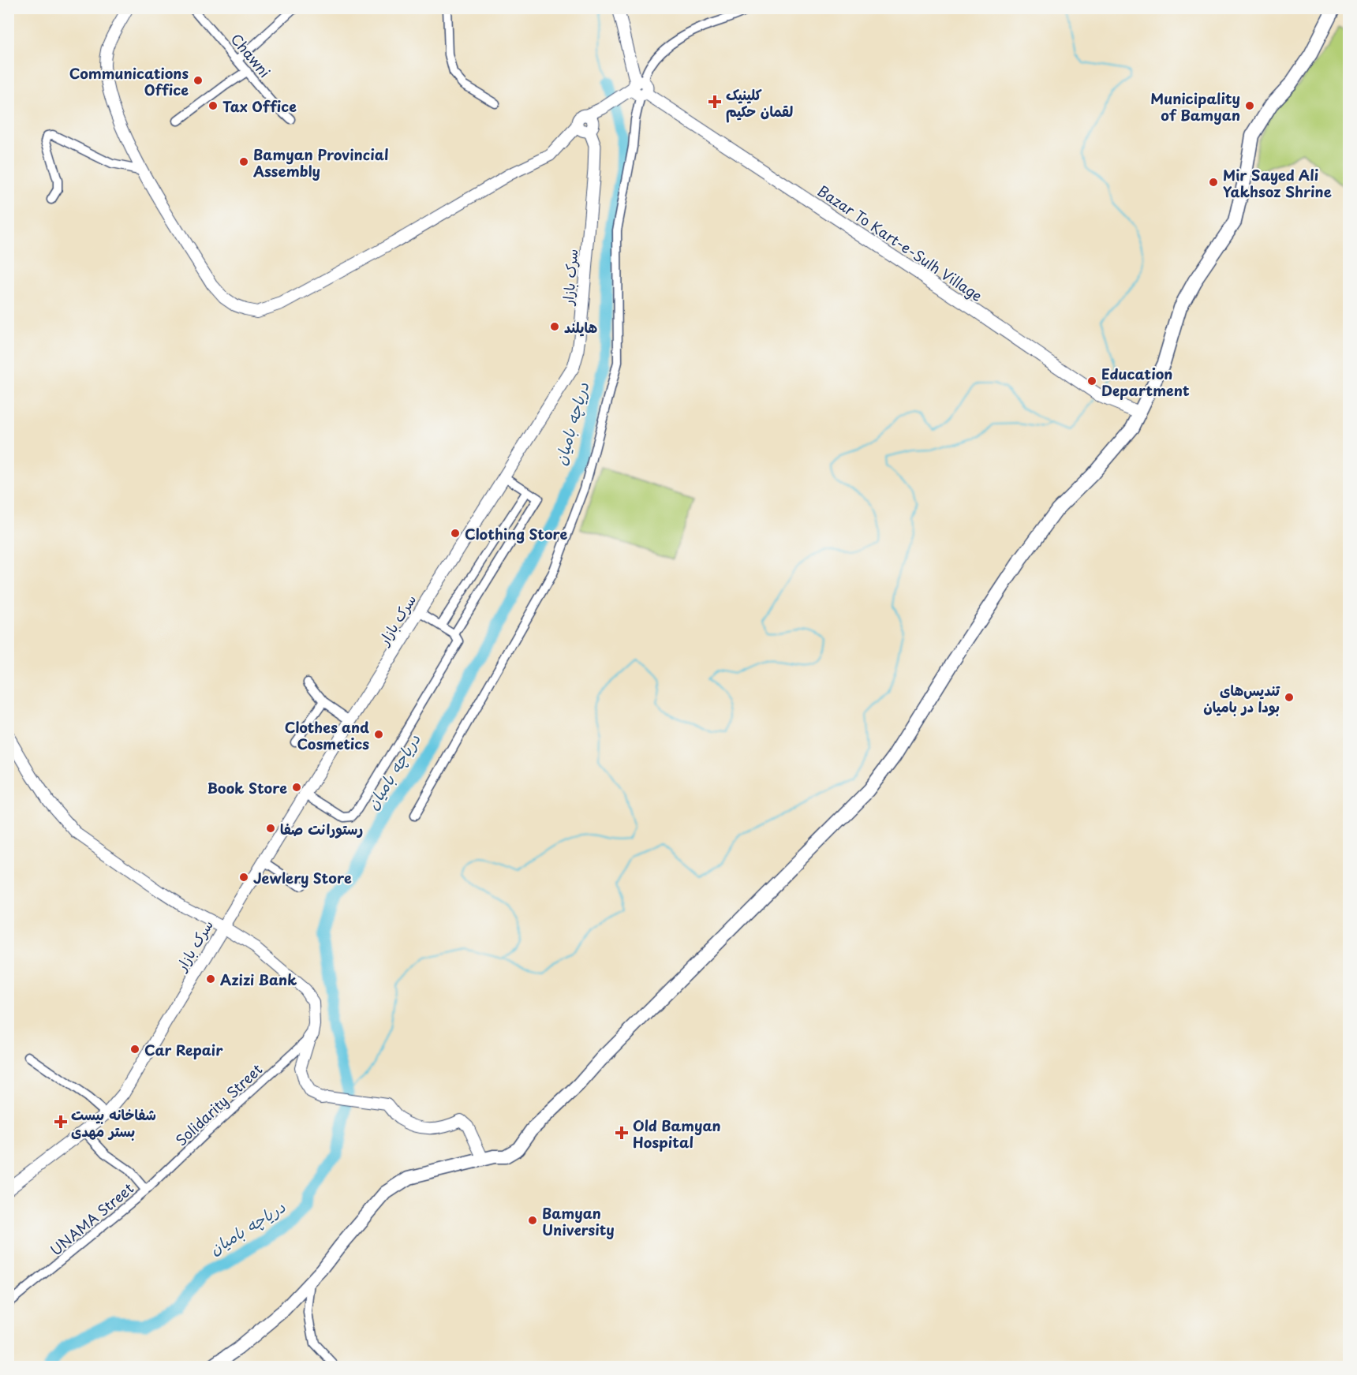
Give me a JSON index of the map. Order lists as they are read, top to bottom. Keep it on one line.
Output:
{"streets":{"main road":["Bazar To Kart-e-Sulh Village","سرک بازار"],"street":["Chawni","Solidarity Street","UNAMA Street"]},"crossings":[["سرک بازار","UNAMA Street"],["Solidarity Street","UNAMA Street"]],"water":["دریاچه بامیان"],"places":{"other":["Communications Office","Tax Office","Municipality of Bamyan","Bamyan Provincial Assembly","Mir Sayed Ali Yakhsoz Shrine","هایلند","Education Department","Clothing Store","تندیس‌های بودا در بامیان","Clothes and Cosmetics","Book Store","رستورانت صفا","Jewlery Store","Azizi Bank","Car Repair","Bamyan University"],"health":["کلینیک لقمان حکیم","شفاخانه بیست بستر مهدی","Old Bamyan Hospital"]}}
